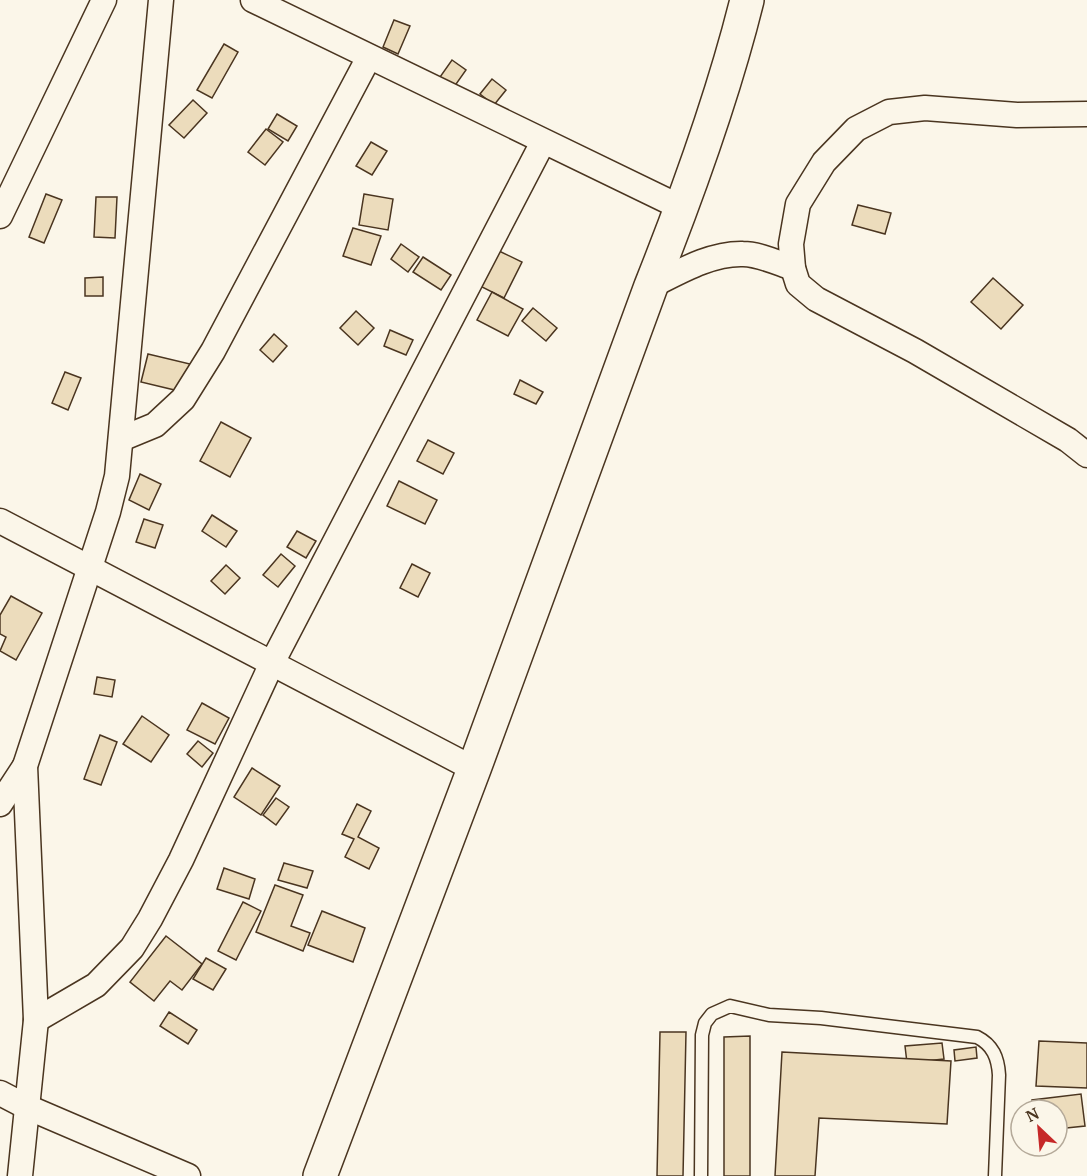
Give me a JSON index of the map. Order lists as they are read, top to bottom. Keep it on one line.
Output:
{"north":"top left"}
